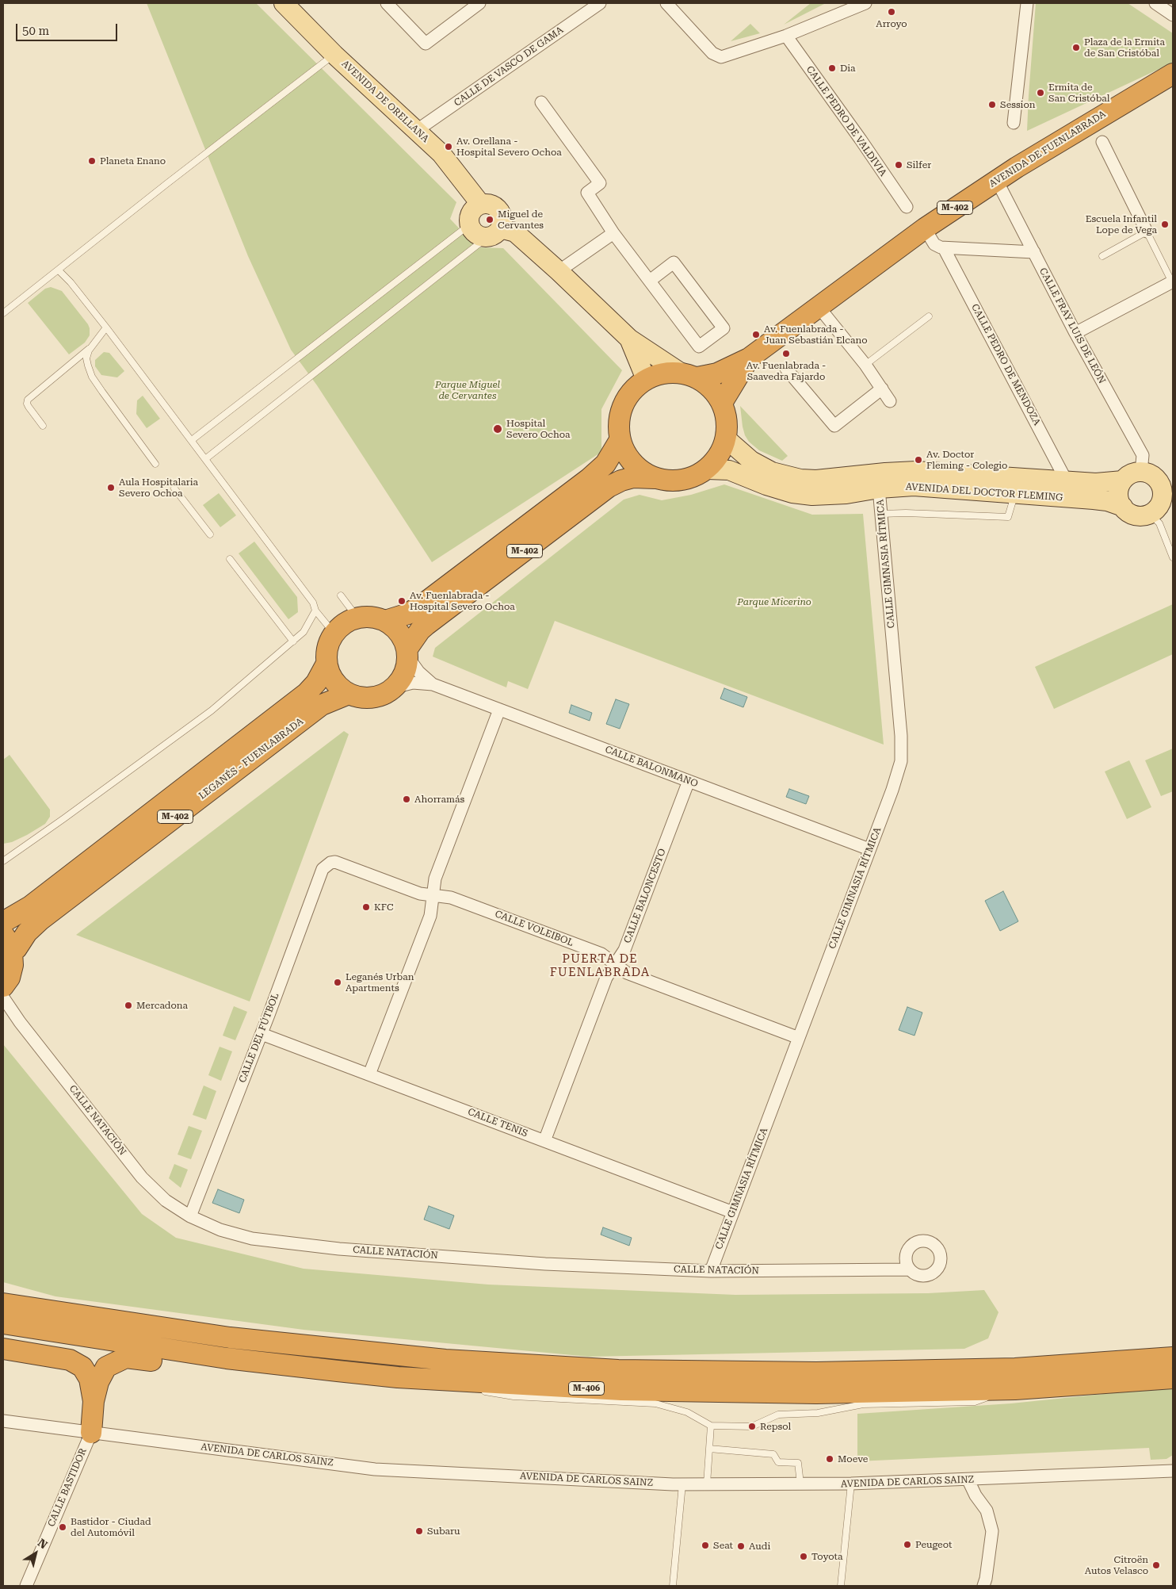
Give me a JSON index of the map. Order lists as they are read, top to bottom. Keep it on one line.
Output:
{"streets":{"highway":["AVENIDA DE FUENLABRADA","M-402","LEGANÉS - FUENLABRADA","M-406"],"main road":["AVENIDA DE ORELLANA","AVENIDA DEL DOCTOR FLEMING"],"street":["CALLE DE VASCO DE GAMA","CALLE PEDRO DE VALDIVIA","CALLE FRAY LUIS DE LEÓN","CALLE PEDRO DE MENDOZA","CALLE GIMNASIA RÍTMICA","CALLE BALONMANO","CALLE BALONCESTO","CALLE VOLEIBOL","CALLE DEL FÚTBOL","CALLE NATACIÓN","CALLE TENIS","AVENIDA DE CARLOS SAINZ","CALLE BASTIDOR"]},"crossings":[["CALLE DE VASCO DE GAMA","AVENIDA DE ORELLANA"],["AVENIDA DE FUENLABRADA","M-402"],["AVENIDA DE FUENLABRADA","CALLE FRAY LUIS DE LEÓN"],["AVENIDA DE FUENLABRADA","AVENIDA DEL DOCTOR FLEMING"],["M-402","AVENIDA DEL DOCTOR FLEMING"],["M-402","LEGANÉS - FUENLABRADA"],["M-402","CALLE BALONMANO"],["CALLE FRAY LUIS DE LEÓN","AVENIDA DEL DOCTOR FLEMING"],["CALLE PEDRO DE MENDOZA","AVENIDA DEL DOCTOR FLEMING"],["AVENIDA DEL DOCTOR FLEMING","CALLE GIMNASIA RÍTMICA"],["CALLE GIMNASIA RÍTMICA","CALLE BALONMANO"],["CALLE GIMNASIA RÍTMICA","CALLE VOLEIBOL"],["CALLE GIMNASIA RÍTMICA","CALLE NATACIÓN"],["CALLE GIMNASIA RÍTMICA","CALLE TENIS"],["LEGANÉS - FUENLABRADA","CALLE BALONMANO"],["CALLE BALONMANO","CALLE BALONCESTO"],["CALLE BALONCESTO","CALLE VOLEIBOL"],["CALLE BALONCESTO","CALLE TENIS"],["CALLE VOLEIBOL","CALLE DEL FÚTBOL"],["CALLE DEL FÚTBOL","CALLE NATACIÓN"],["CALLE DEL FÚTBOL","CALLE TENIS"],["AVENIDA DE CARLOS SAINZ","CALLE BASTIDOR"]],"districts":["PUERTA DE FUENLABRADA"],"parks":["Parque Miguel de Cervantes","Parque Micerino"],"places":["Arroyo","Plaza de la Ermita de San Cristóbal","Dia","Ermita de San Cristóbal","Session","Av. Orellana - Hospital Severo Ochoa","Planeta Enano","Silfer","Miguel de Cervantes","Escuela Infantil Lope de Vega","Av. Fuenlabrada - Juan Sebastián Elcano","Av. Fuenlabrada - Saavedra Fajardo","Hospital Severo Ochoa","Av. Doctor Fleming - Colegio","Aula Hospitalaria Severo Ochoa","Av. Fuenlabrada - Hospital Severo Ochoa","Ahorramás","KFC","Leganés Urban Apartments","Mercadona","Repsol","Moeve","Bastidor - Ciudad del Automóvil","Subaru","Peugeot","Seat","Audi","Toyota","Citroën Autos Velasco"],"scale_bar":"50 m","north":"top right"}
